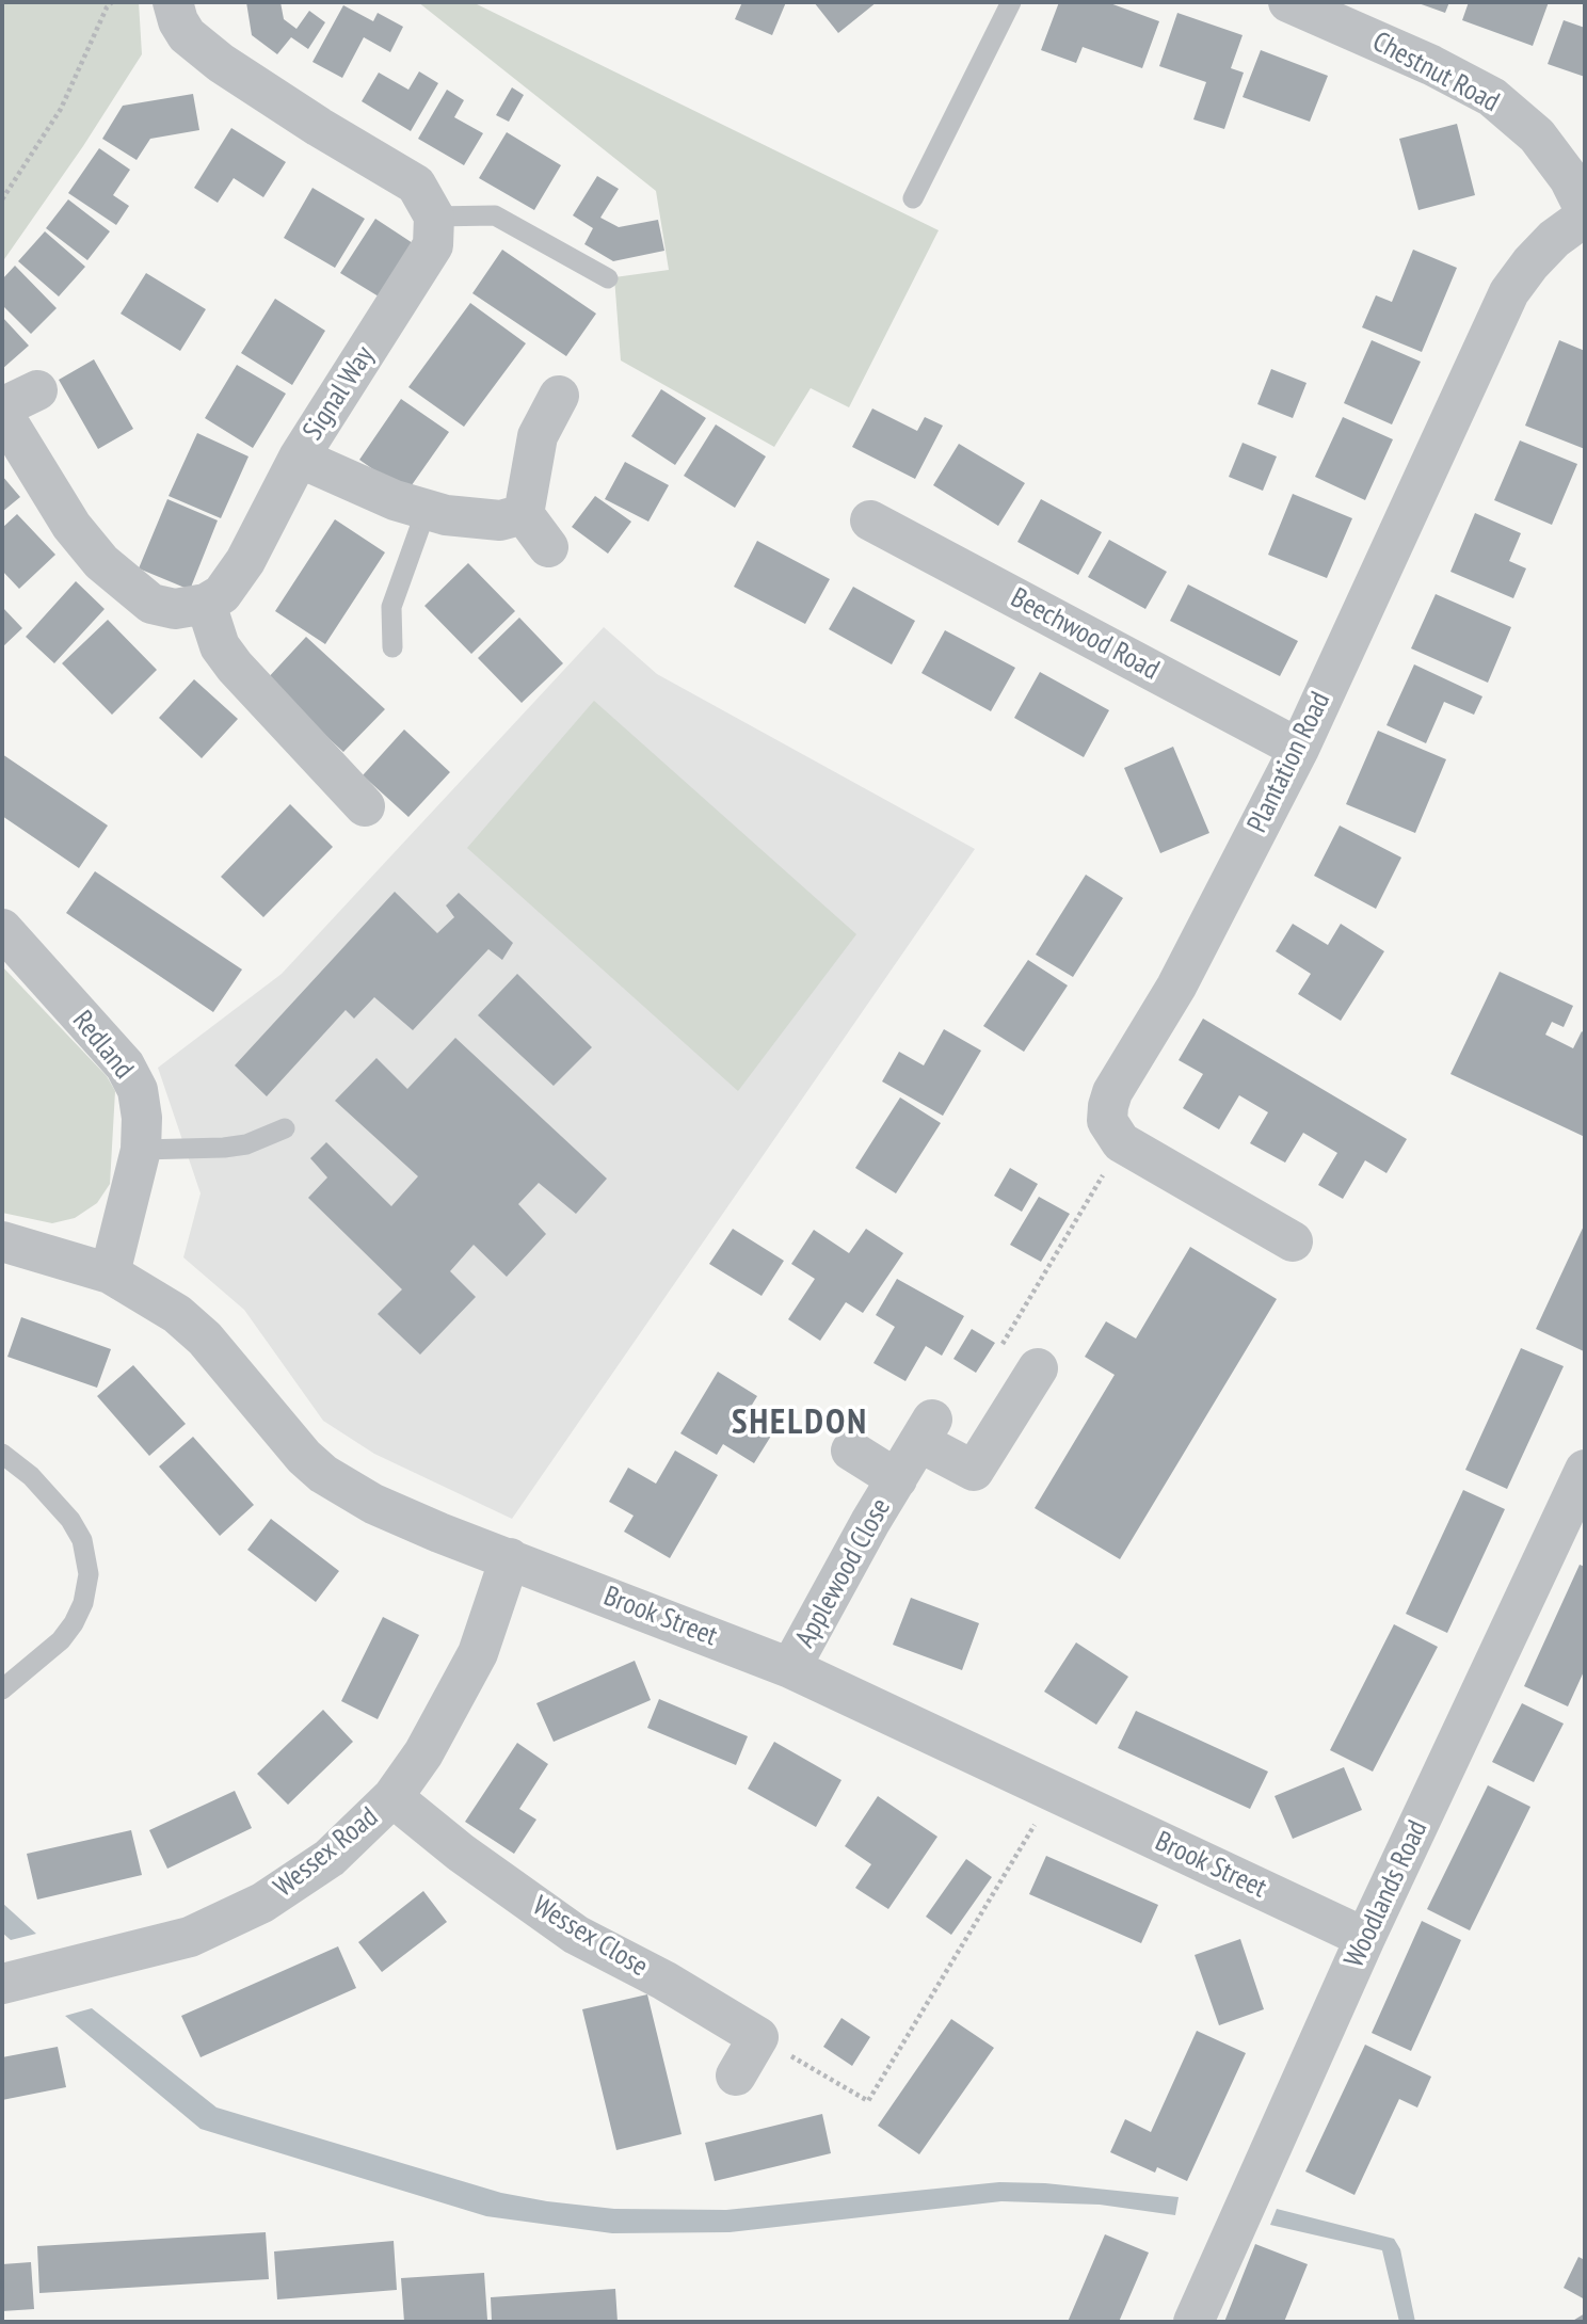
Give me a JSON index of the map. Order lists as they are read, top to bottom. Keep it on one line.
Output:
{"streets":{"street":["Chestnut Road","Signal Way","Beechwood Road","Plantation Road","Redland","Applewood Close","Brook Street","Wessex Road","Woodlands Road","Wessex Close"]},"crossings":[["Beechwood Road","Plantation Road"],["Redland","Brook Street"],["Applewood Close","Brook Street"],["Brook Street","Wessex Road"],["Brook Street","Woodlands Road"],["Wessex Road","Wessex Close"]],"districts":["SHELDON"]}
